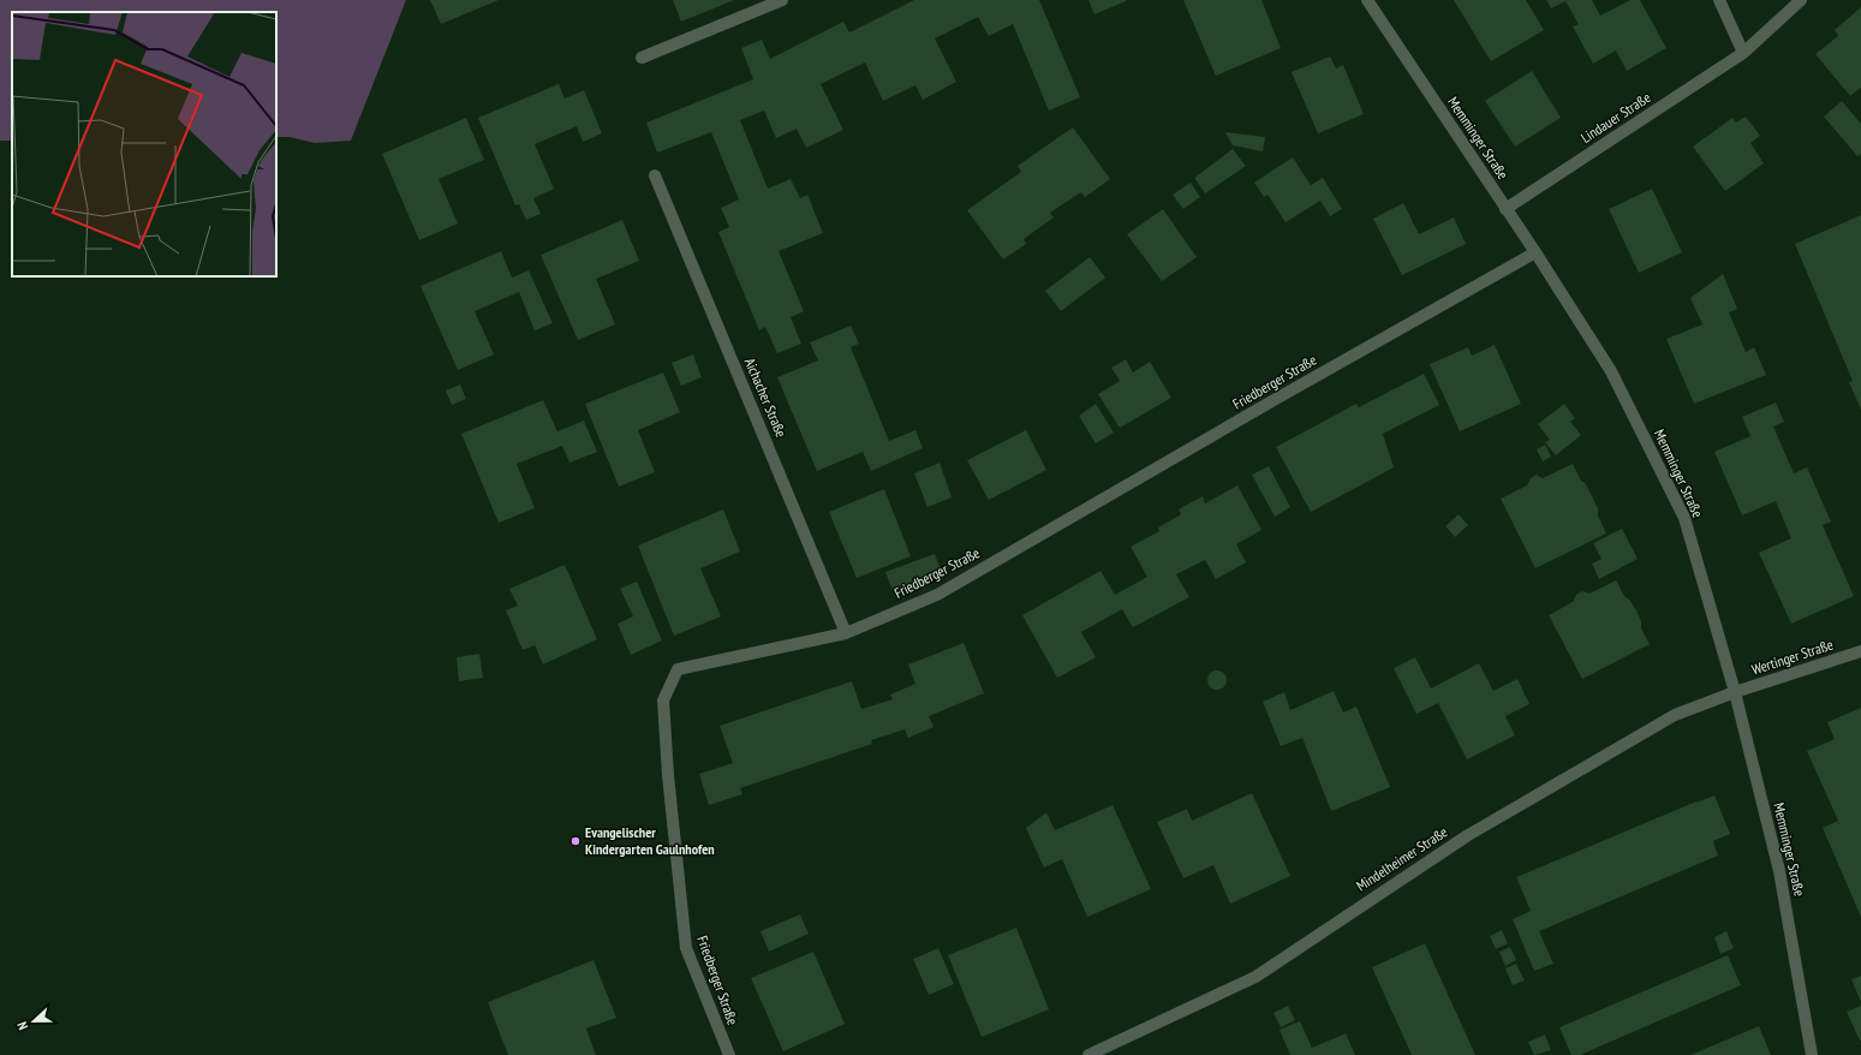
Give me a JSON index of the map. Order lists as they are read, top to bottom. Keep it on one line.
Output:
{"streets":{"street":["Lindauer Straße","Memminger Straße","Friedberger Straße","Aichacher Straße","Wertinger Straße","Mindelheimer Straße"]},"crossings":[["Lindauer Straße","Memminger Straße"],["Memminger Straße","Friedberger Straße"],["Memminger Straße","Wertinger Straße"],["Memminger Straße","Mindelheimer Straße"],["Friedberger Straße","Aichacher Straße"],["Wertinger Straße","Mindelheimer Straße"]],"places":["Evangelischer Kindergarten Gaulnhofen"],"north":"left"}
